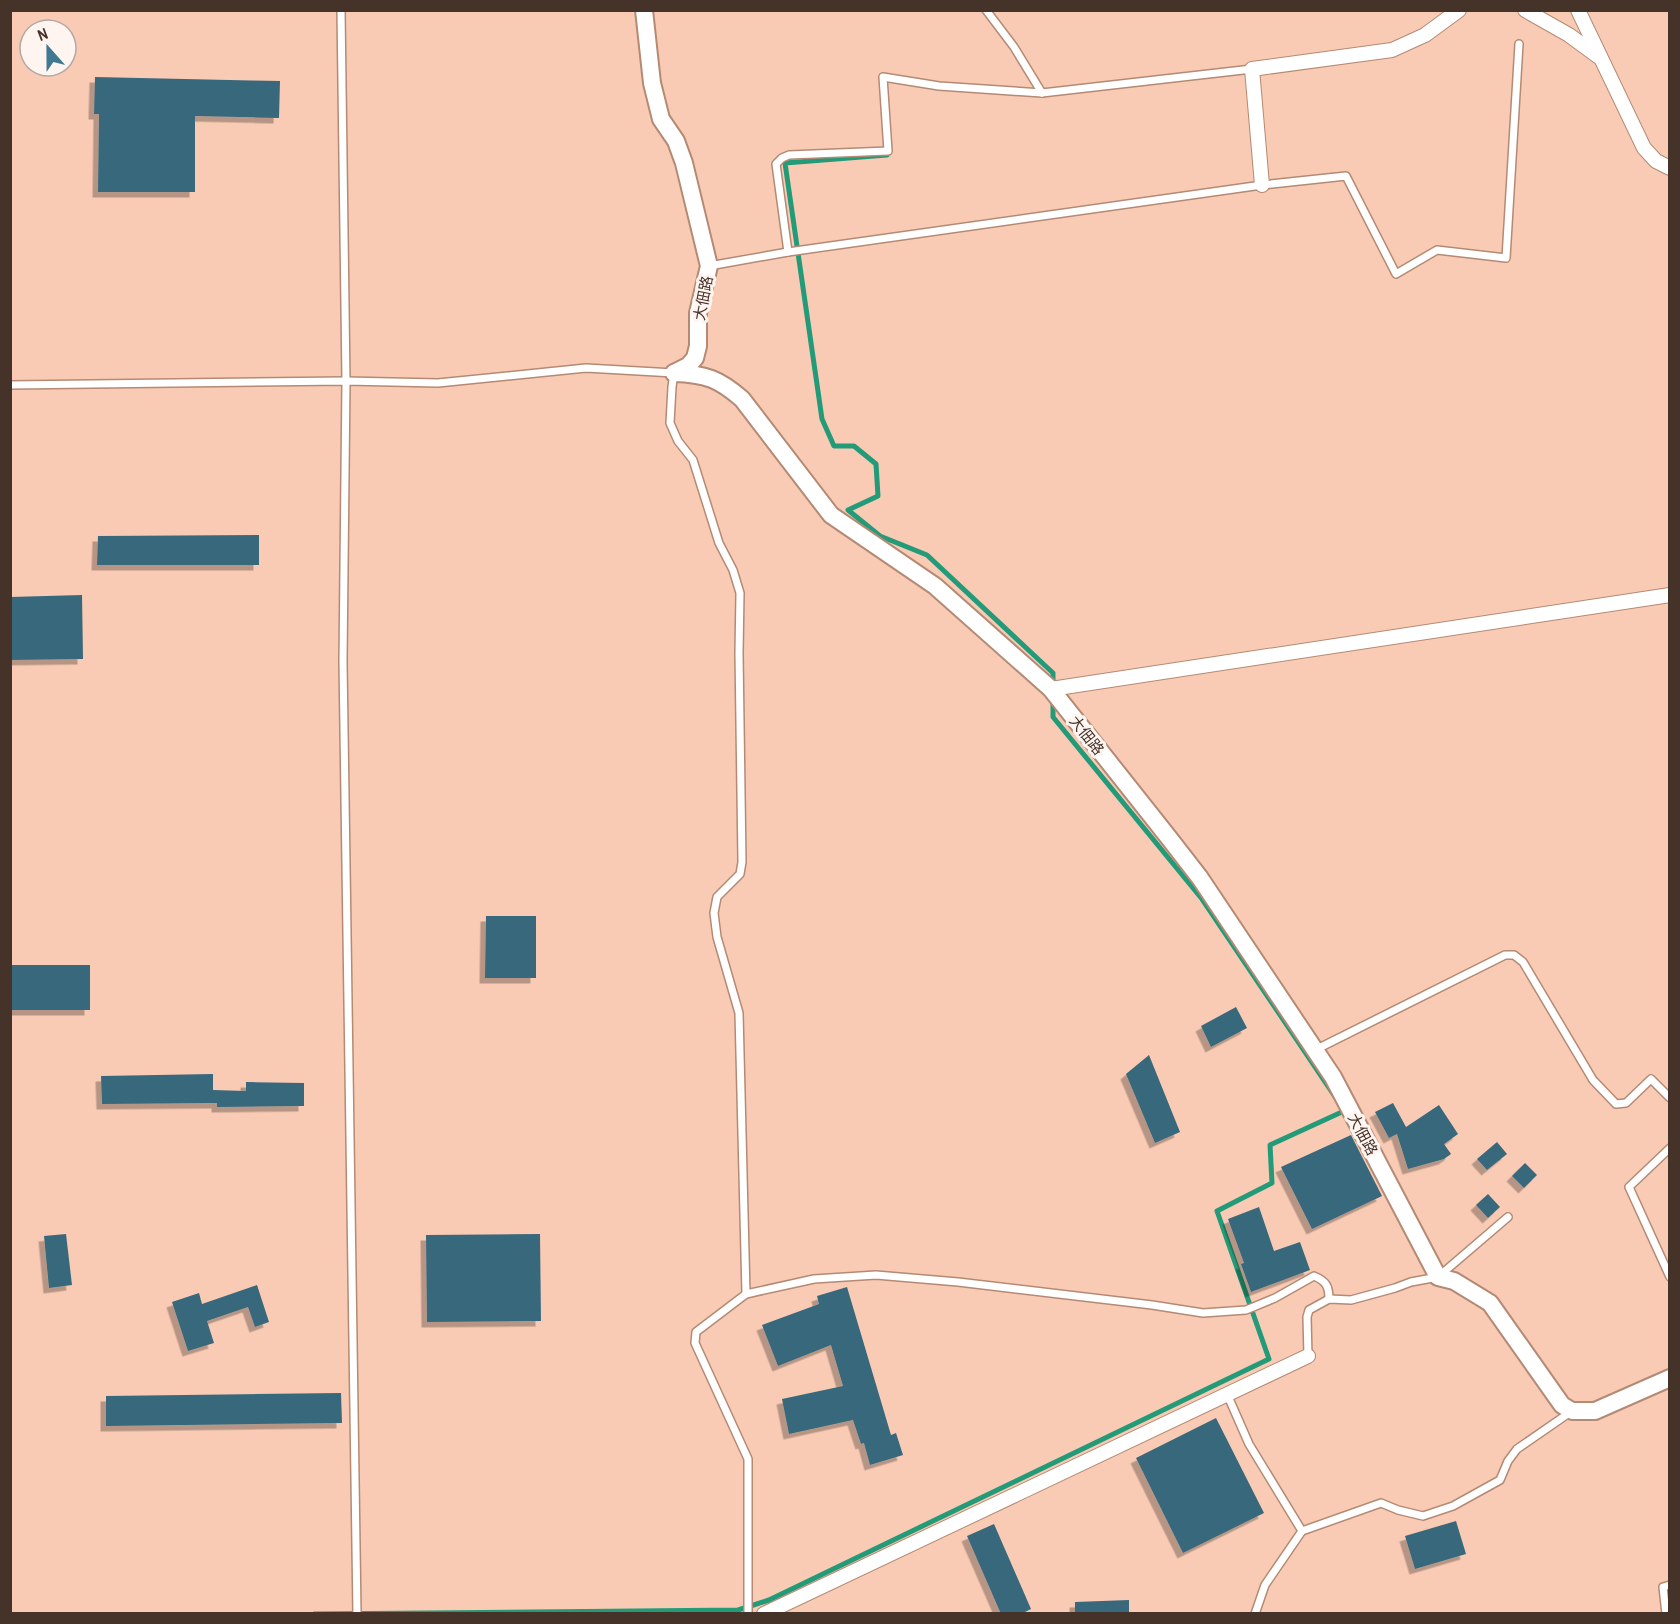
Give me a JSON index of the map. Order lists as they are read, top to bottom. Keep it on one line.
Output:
{"streets":{"street":["大佃路"]},"north":"top"}
